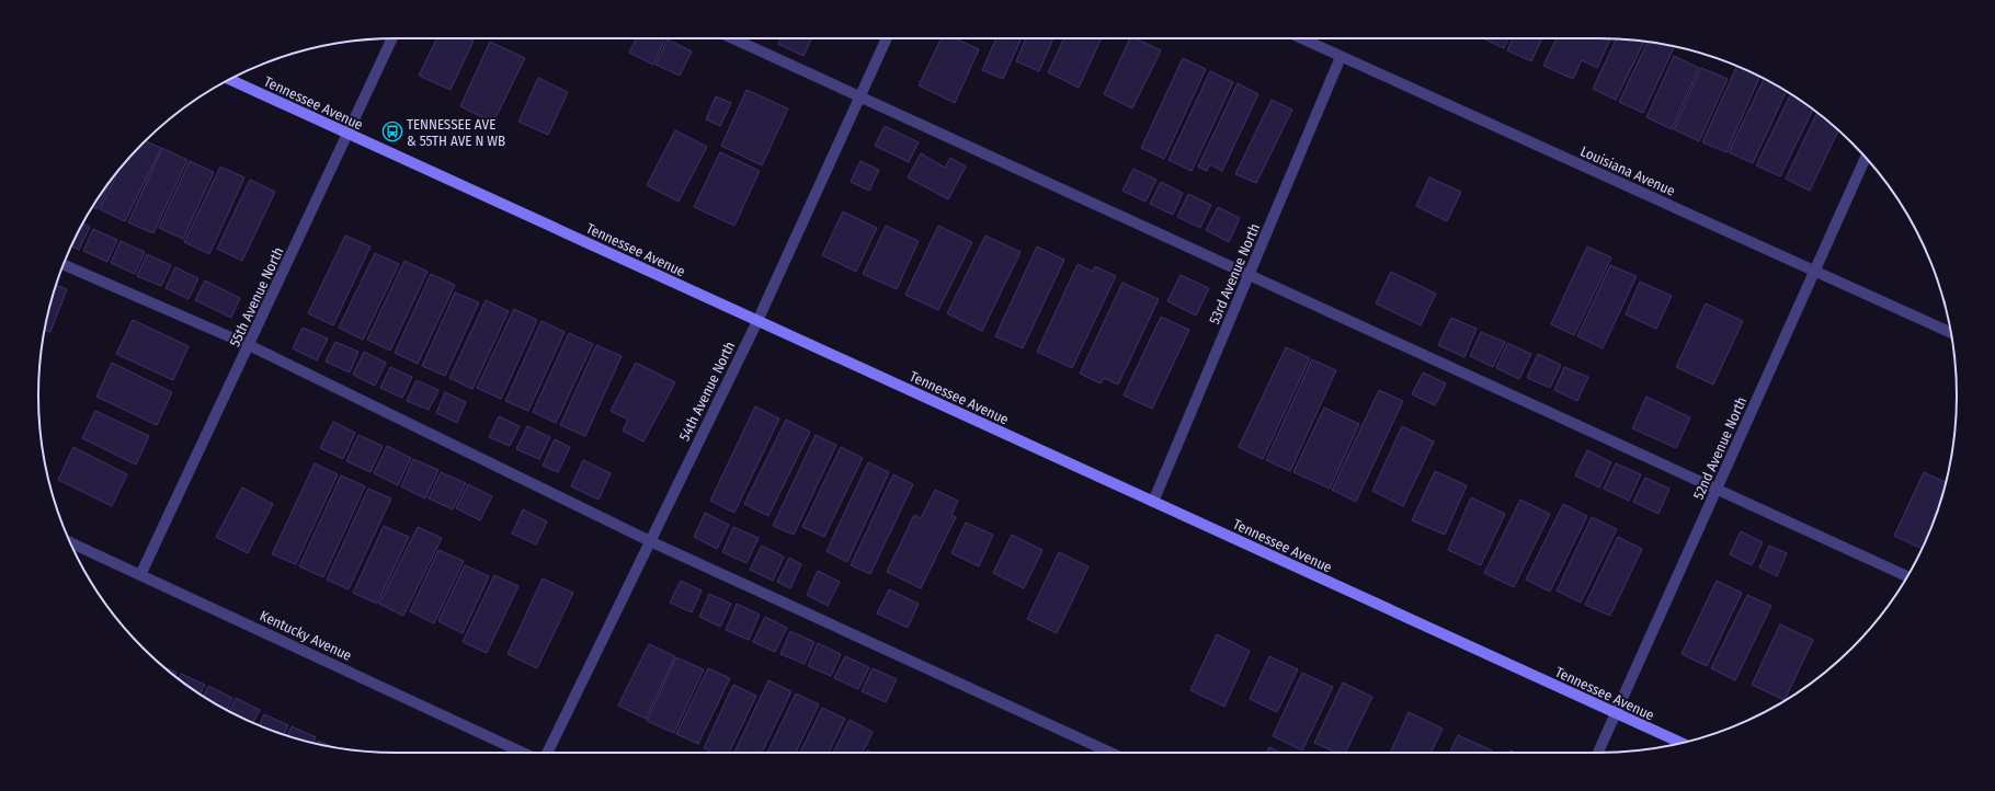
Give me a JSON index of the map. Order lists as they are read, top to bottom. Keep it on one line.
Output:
{"streets":{"street":["Tennessee Avenue","Louisiana Avenue","53rd Avenue North","55th Avenue North","54th Avenue North","52nd Avenue North","Kentucky Avenue"]},"crossings":[["Tennessee Avenue","53rd Avenue North"],["Tennessee Avenue","55th Avenue North"],["Tennessee Avenue","54th Avenue North"],["Tennessee Avenue","52nd Avenue North"],["Louisiana Avenue","53rd Avenue North"],["Louisiana Avenue","52nd Avenue North"],["55th Avenue North","Kentucky Avenue"]],"places":{"bus stop":["TENNESSEE AVE & 55TH AVE N WB"]}}
